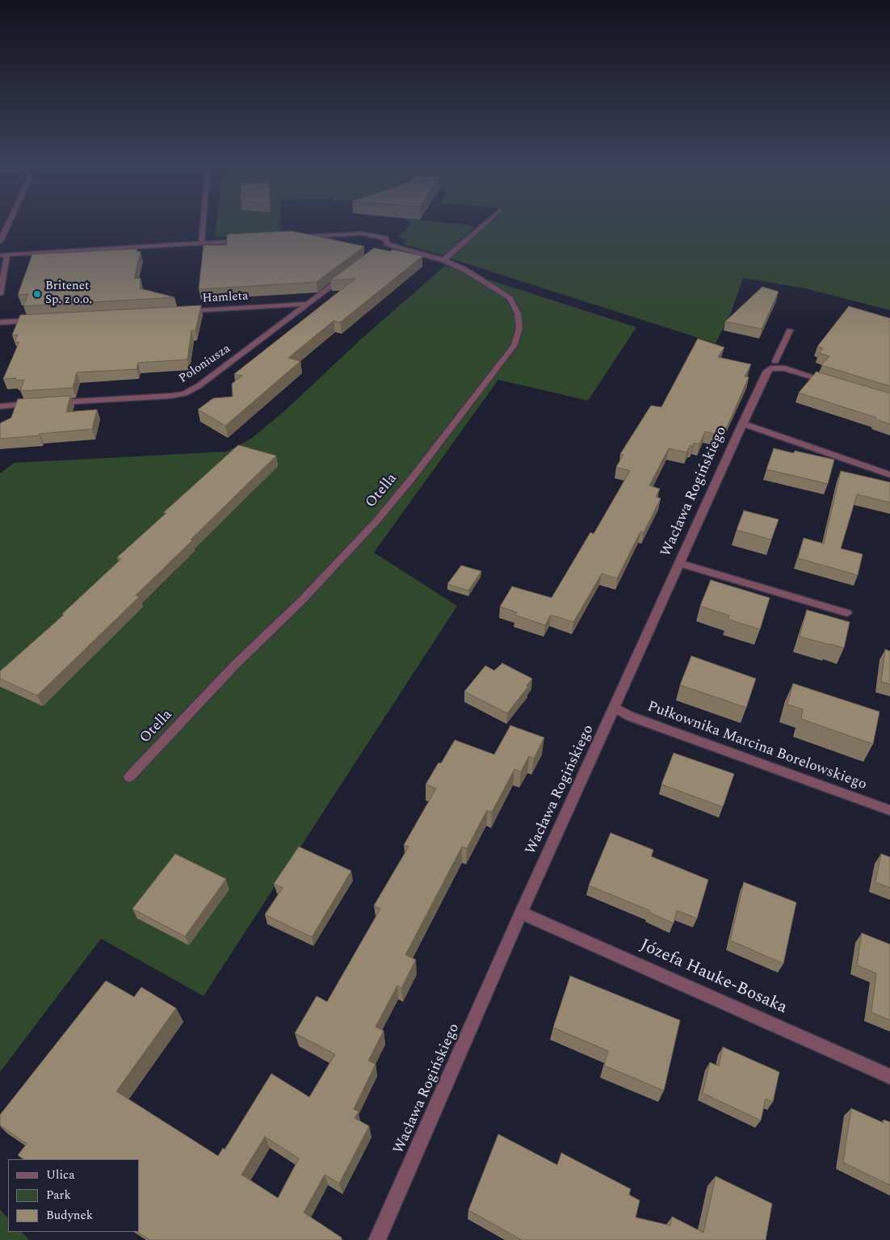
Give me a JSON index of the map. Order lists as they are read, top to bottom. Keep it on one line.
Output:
{"streets":{"street":["Hamleta","Poloniusza","Otella","Wacława Rogińskiego","Pułkownika Marcina Borelowskiego","Józefa Hauke-Bosaka"]},"crossings":[["Hamleta","Poloniusza"],["Wacława Rogińskiego","Pułkownika Marcina Borelowskiego"],["Wacława Rogińskiego","Józefa Hauke-Bosaka"]],"places":["Britenet Sp. z o.o."],"legend":["Ulica","Park","Budynek"]}
